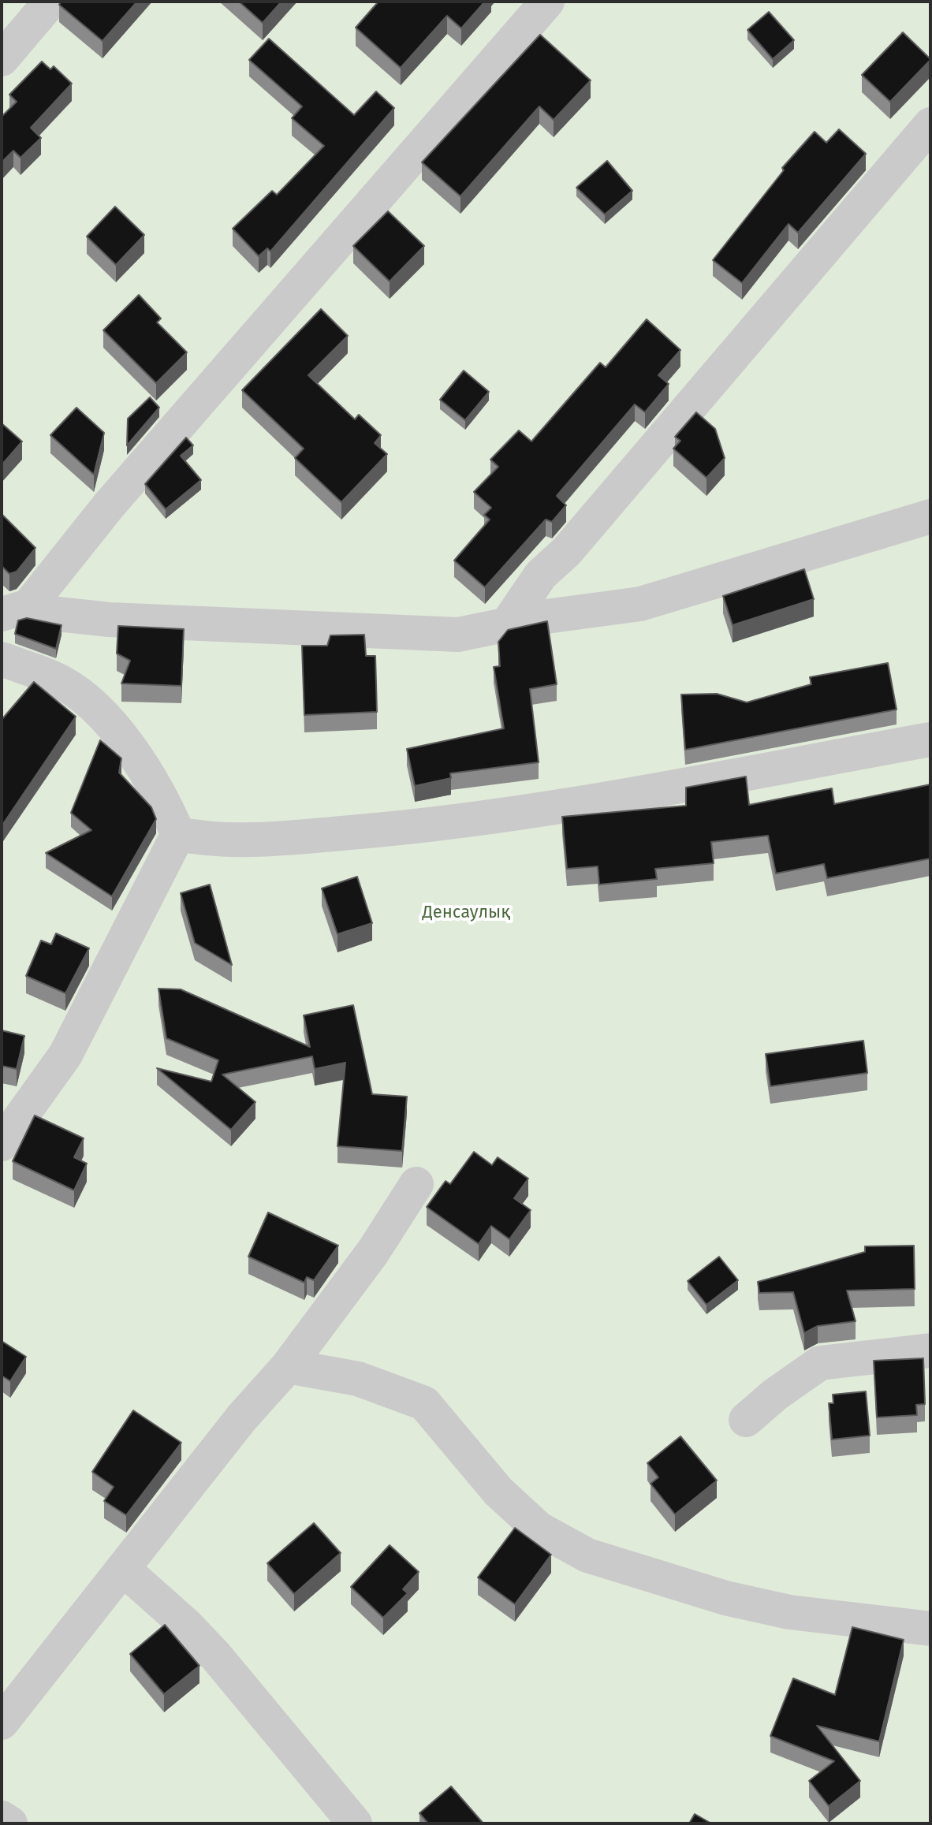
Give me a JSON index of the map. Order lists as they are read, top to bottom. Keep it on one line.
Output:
{"parks":["Денсаулық"]}
